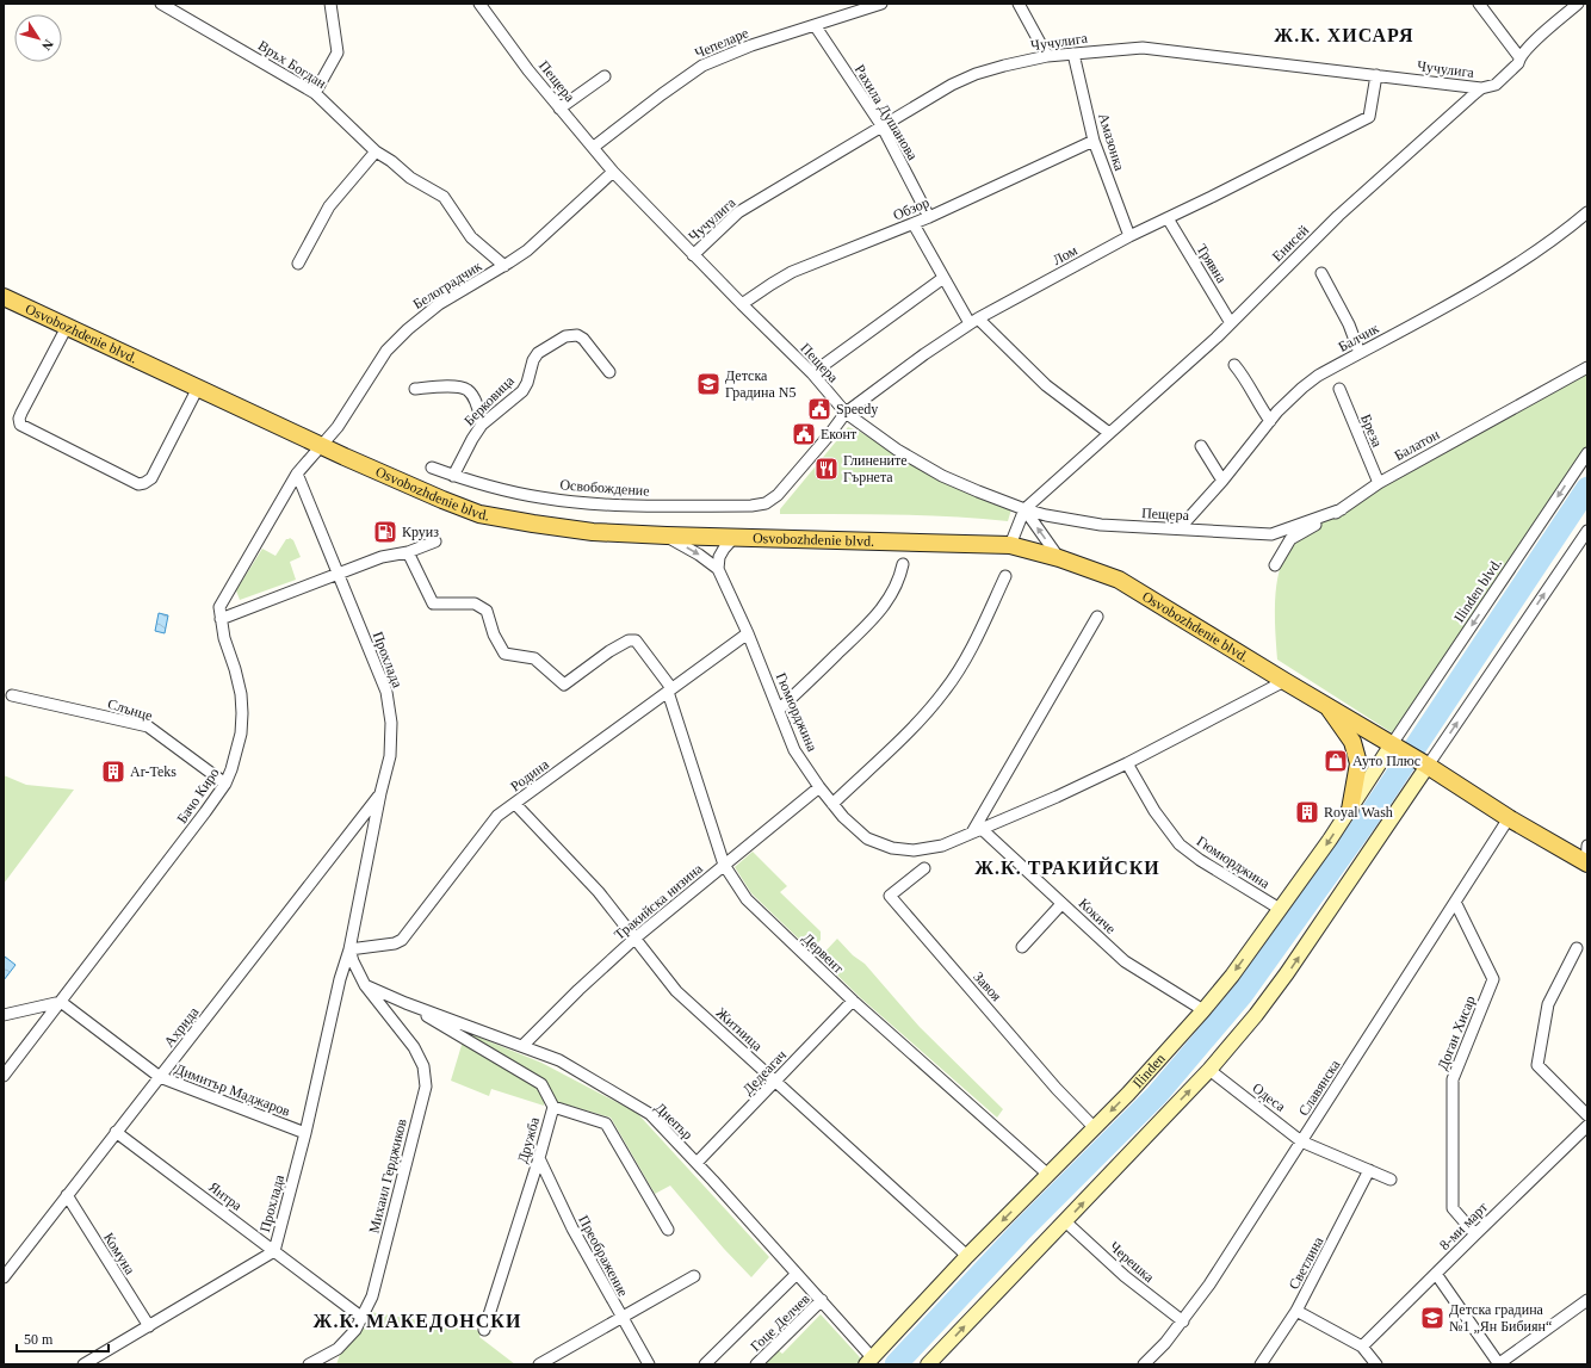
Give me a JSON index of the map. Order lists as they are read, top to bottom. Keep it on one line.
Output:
{"streets":{"main road":["Osvobozhdenie blvd.","Ilinden"],"street":["Чучулига","Чепеларе","Връх Богдан","Пещера","Рахила Душанова","Амазонка","Обзор","Енисей","Лом","Трявна","Белоградчик","Балчик","Берковица","Бреза","Балатон","Освобождение","Ilinden blvd.","Прохлада","Слънце","Гюмюрджина","Родина","Бачо Киро","Тракийска низина","Кокиче","Дервент","Завоя","Ахрида","Житница","Доган Хисар","Дедеагач","Славянска","Димитър Маджаров","Одеса","Днепър","Дружба","Михаил Герджиков","Янтра","8-ми март","Комуна","Преображение","Черешка","Светлина","Гоце Делчев"]},"crossings":[["Чучулига","Пещера"],["Чучулига","Рахила Душанова"],["Чучулига","Амазонка"],["Чучулига","Енисей"],["Чучулига","Лом"],["Чепеларе","Пещера"],["Чепеларе","Рахила Душанова"],["Връх Богдан","Белоградчик"],["Пещера","Обзор"],["Пещера","Енисей"],["Пещера","Лом"],["Пещера","Белоградчик"],["Пещера","Балчик"],["Пещера","Балатон"],["Рахила Душанова","Обзор"],["Амазонка","Обзор"],["Амазонка","Лом"],["Енисей","Трявна"],["Лом","Трявна"],["Лом","Освобождение"],["Белоградчик","Osvobozhdenie blvd."],["Белоградчик","Бачо Киро"],["Osvobozhdenie blvd.","Ilinden blvd."],["Osvobozhdenie blvd.","Гюмюрджина"],["Osvobozhdenie blvd.","Бачо Киро"],["Osvobozhdenie blvd.","Ilinden"],["Osvobozhdenie blvd.","Славянска"],["Берковица","Освобождение"],["Бреза","Балатон"],["Ilinden blvd.","Ilinden"],["Прохлада","Родина"],["Прохлада","Бачо Киро"],["Прохлада","Ахрида"],["Прохлада","Димитър Маджаров"],["Прохлада","Янтра"],["Прохлада","Комуна"],["Слънце","Бачо Киро"],["Гюмюрджина","Родина"],["Гюмюрджина","Тракийска низина"],["Гюмюрджина","Кокиче"],["Гюмюрджина","Ilinden"],["Родина","Дервент"],["Родина","Житница"],["Бачо Киро","Димитър Маджаров"],["Тракийска низина","Дервент"],["Тракийска низина","Житница"],["Тракийска низина","Днепър"],["Кокиче","Ilinden"],["Дервент","Ilinden"],["Дервент","Дедеагач"],["Завоя","Ilinden"],["Ахрида","Димитър Маджаров"],["Ахрида","Янтра"],["Ахрида","Комуна"],["Житница","Ilinden"],["Житница","Дедеагач"],["Доган Хисар","Славянска"],["Доган Хисар","8-ми март"],["Ilinden","Днепър"],["Дедеагач","Днепър"],["Славянска","Одеса"],["Славянска","Черешка"],["Одеса","Светлина"],["Днепър","Дружба"],["Днепър","Михаил Герджиков"],["Днепър","Гоце Делчев"],["Дружба","Преображение"],["Михаил Герджиков","Янтра"]],"districts":["Ж.К. ХИСАРЯ","Ж.К. ТРАКИЙСКИ","Ж.К. МАКЕДОНСКИ"],"places":{"school or university":["Детска Градина N5","Детска градина №1 „Ян Бибиян“"],"public building":["Speedy","Еконт"],"restaurant":["Глинените Гърнета"],"fuel station":["Круиз"],"shop":["Ауто Плюс"],"building":["Ar-Teks","Royal Wash"]},"scale_bar":"50 m","north":"bottom right"}
